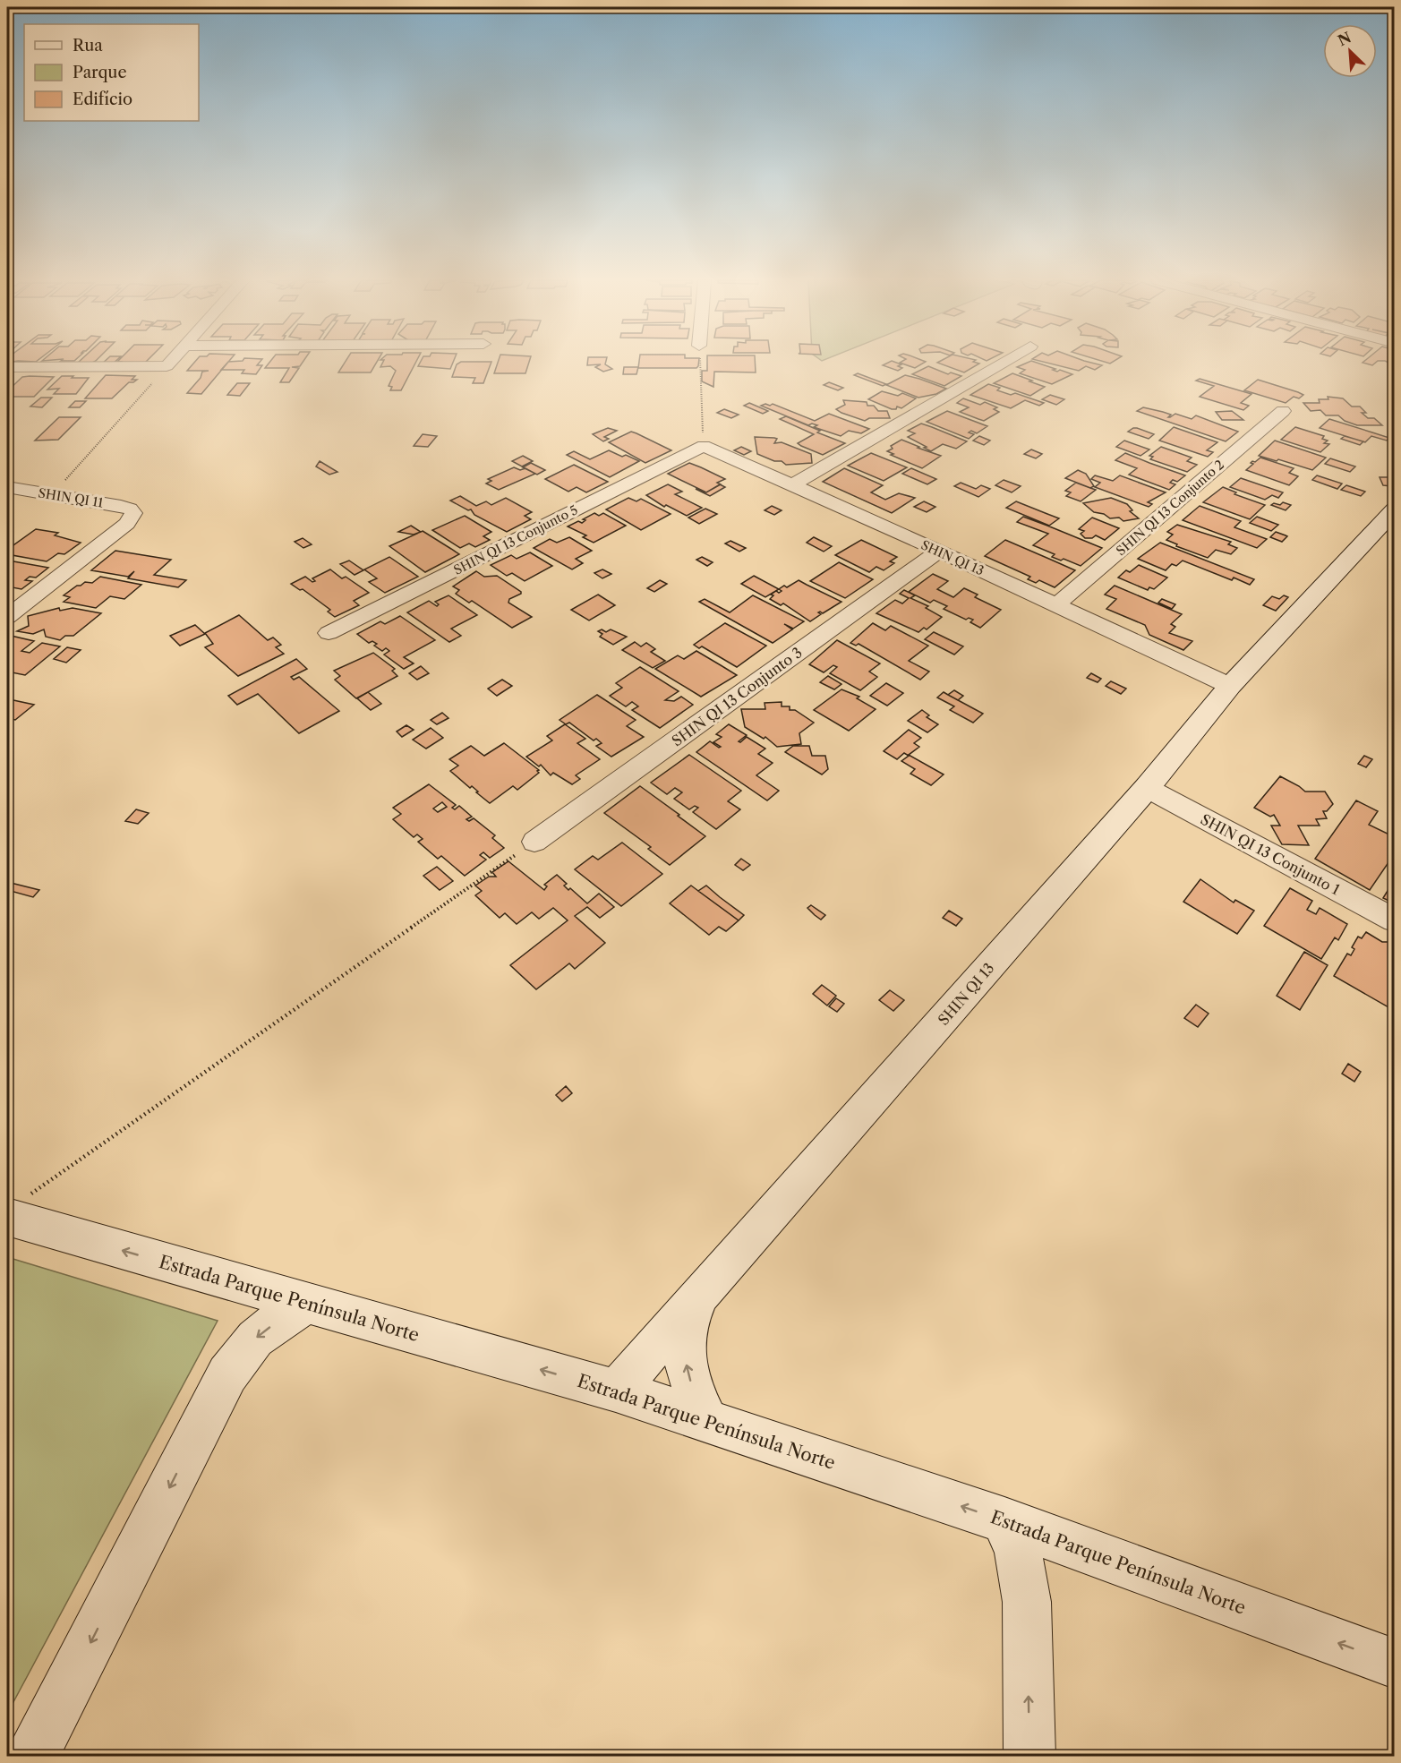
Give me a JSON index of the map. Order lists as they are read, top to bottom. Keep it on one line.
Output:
{"streets":{"street":["SHIN QI 11","SHIN QI 13 Conjunto 2","SHIN QI 13 Conjunto 5","SHIN QI 13","SHIN QI 13 Conjunto 3","SHIN QI 13 Conjunto 1","Estrada Parque Península Norte"]},"crossings":[["SHIN QI 13 Conjunto 2","SHIN QI 13"],["SHIN QI 13 Conjunto 5","SHIN QI 13"],["SHIN QI 13","SHIN QI 13 Conjunto 3"],["SHIN QI 13","SHIN QI 13 Conjunto 1"],["SHIN QI 13","Estrada Parque Península Norte"]],"one_way":["Estrada Parque Península Norte"],"legend":["Rua","Parque","Edifício"],"north":"top left"}
